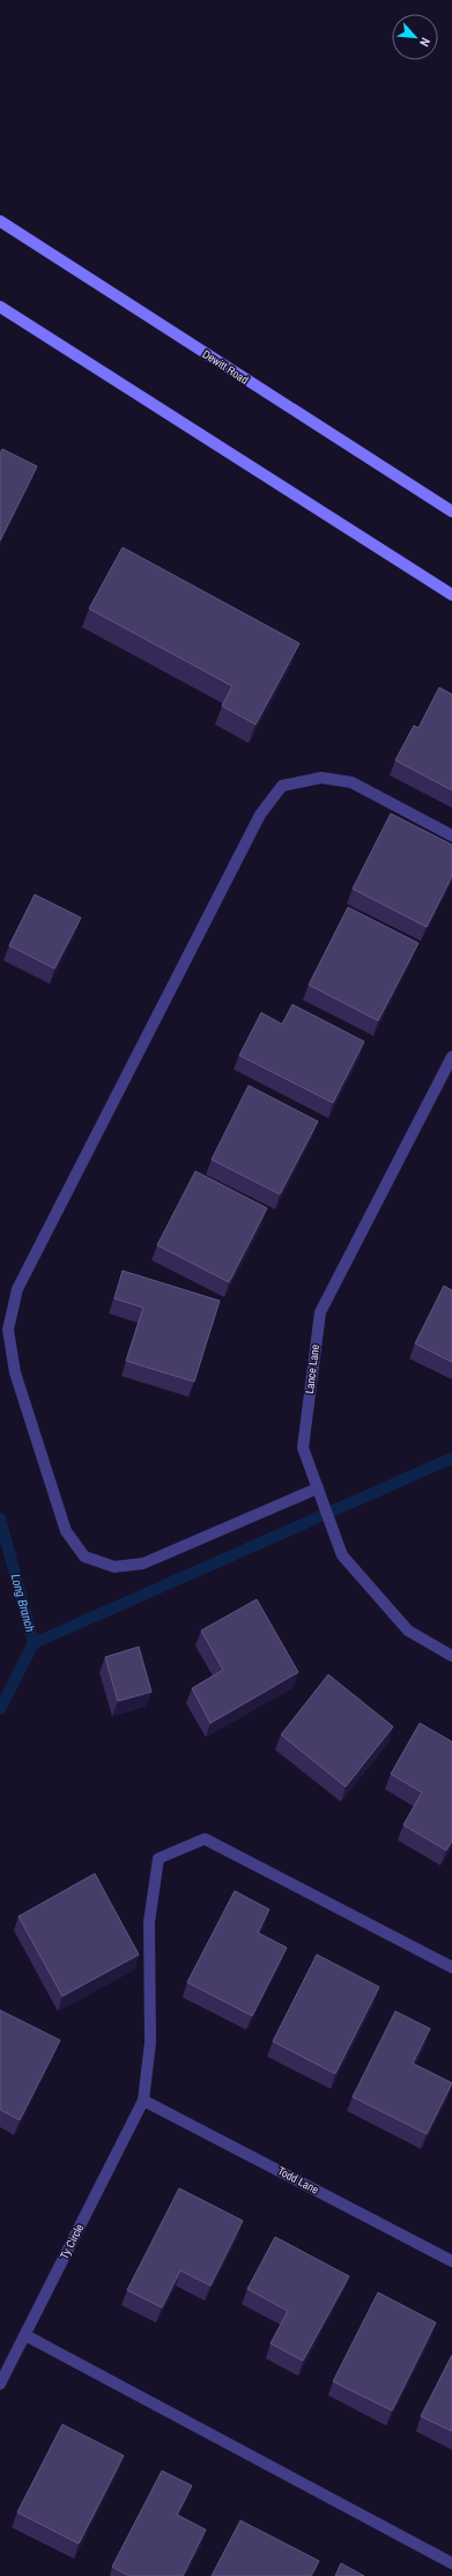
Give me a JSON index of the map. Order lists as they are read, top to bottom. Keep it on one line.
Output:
{"streets":{"main road":["Dewitt Road"],"street":["Lance Lane","Todd Lane","Ty Circle"]},"crossings":[["Todd Lane","Ty Circle"]],"water":["Long Branch"],"north":"bottom right"}
